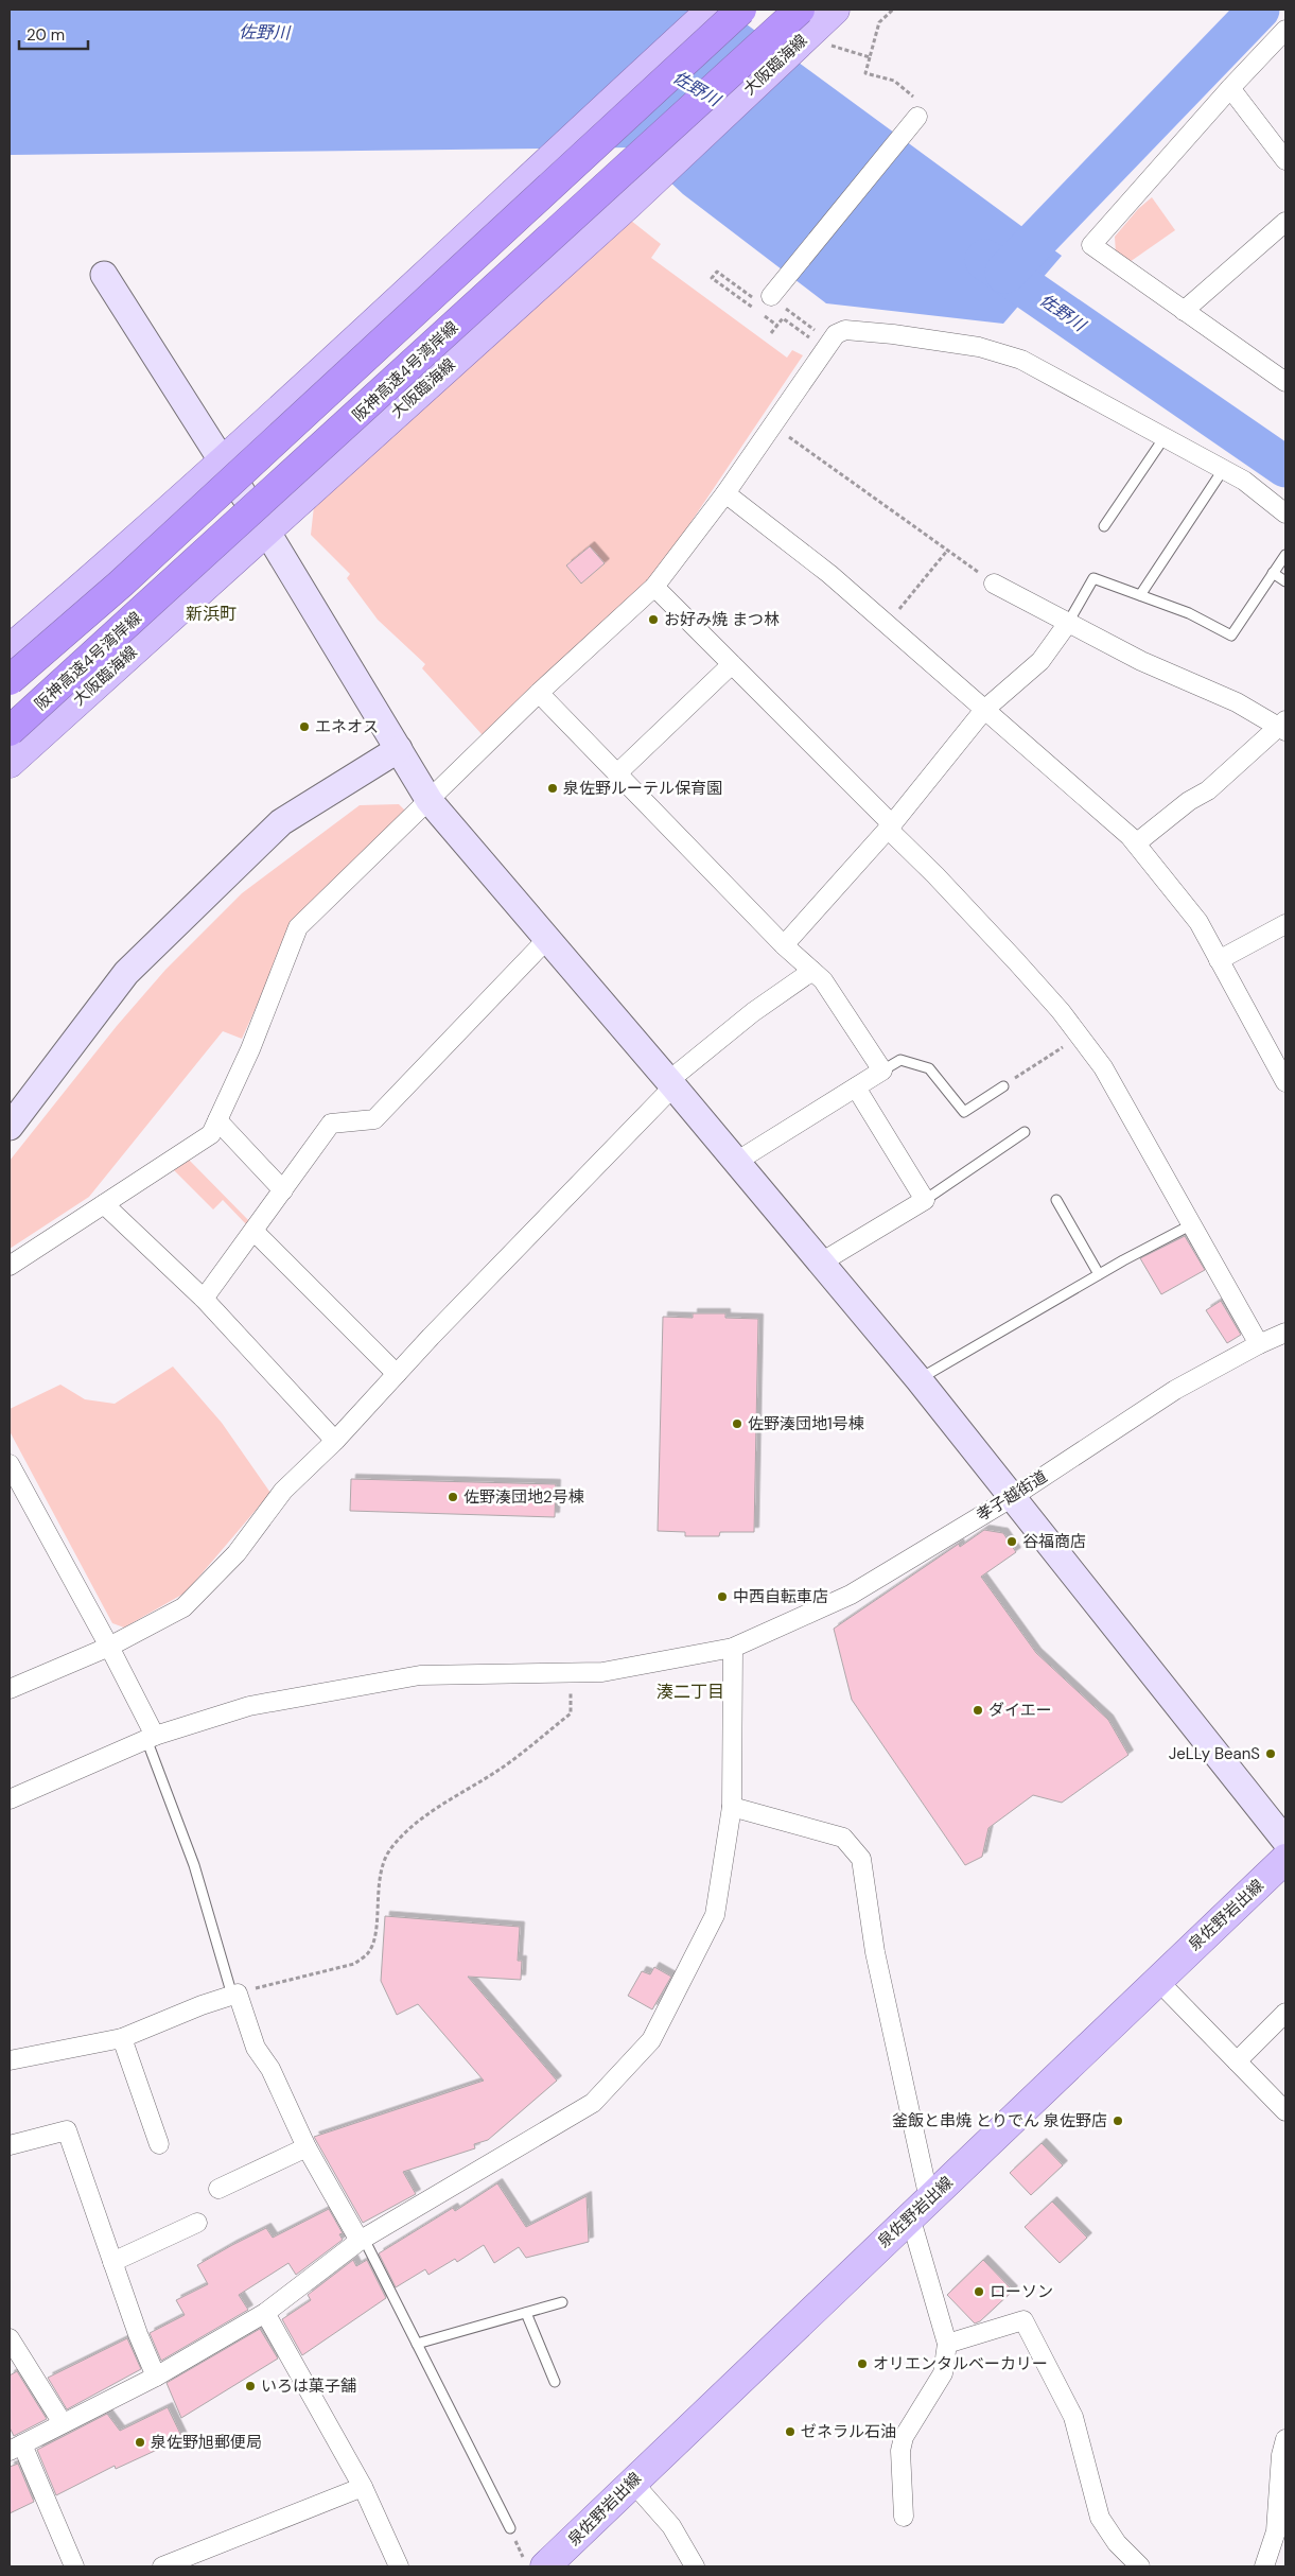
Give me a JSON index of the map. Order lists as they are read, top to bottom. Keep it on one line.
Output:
{"streets":{"highway":["阪神高速4号湾岸線"],"main road":["大阪臨海線","泉佐野岩出線"],"street":["孝子越街道"]},"districts":["新浜町","湊二丁目"],"water":["佐野川"],"places":["お好み焼 まつ林","エネオス","泉佐野ルーテル保育園","佐野湊団地1号棟","佐野湊団地2号棟","谷福商店","中西自転車店","ダイエー","JeLLy BeanS","釜飯と串焼 とりでん 泉佐野店","ローソン","オリエンタルベーカリー","いろは菓子舗","ゼネラル石油","泉佐野旭郵便局"],"scale_bar":"20 m"}
